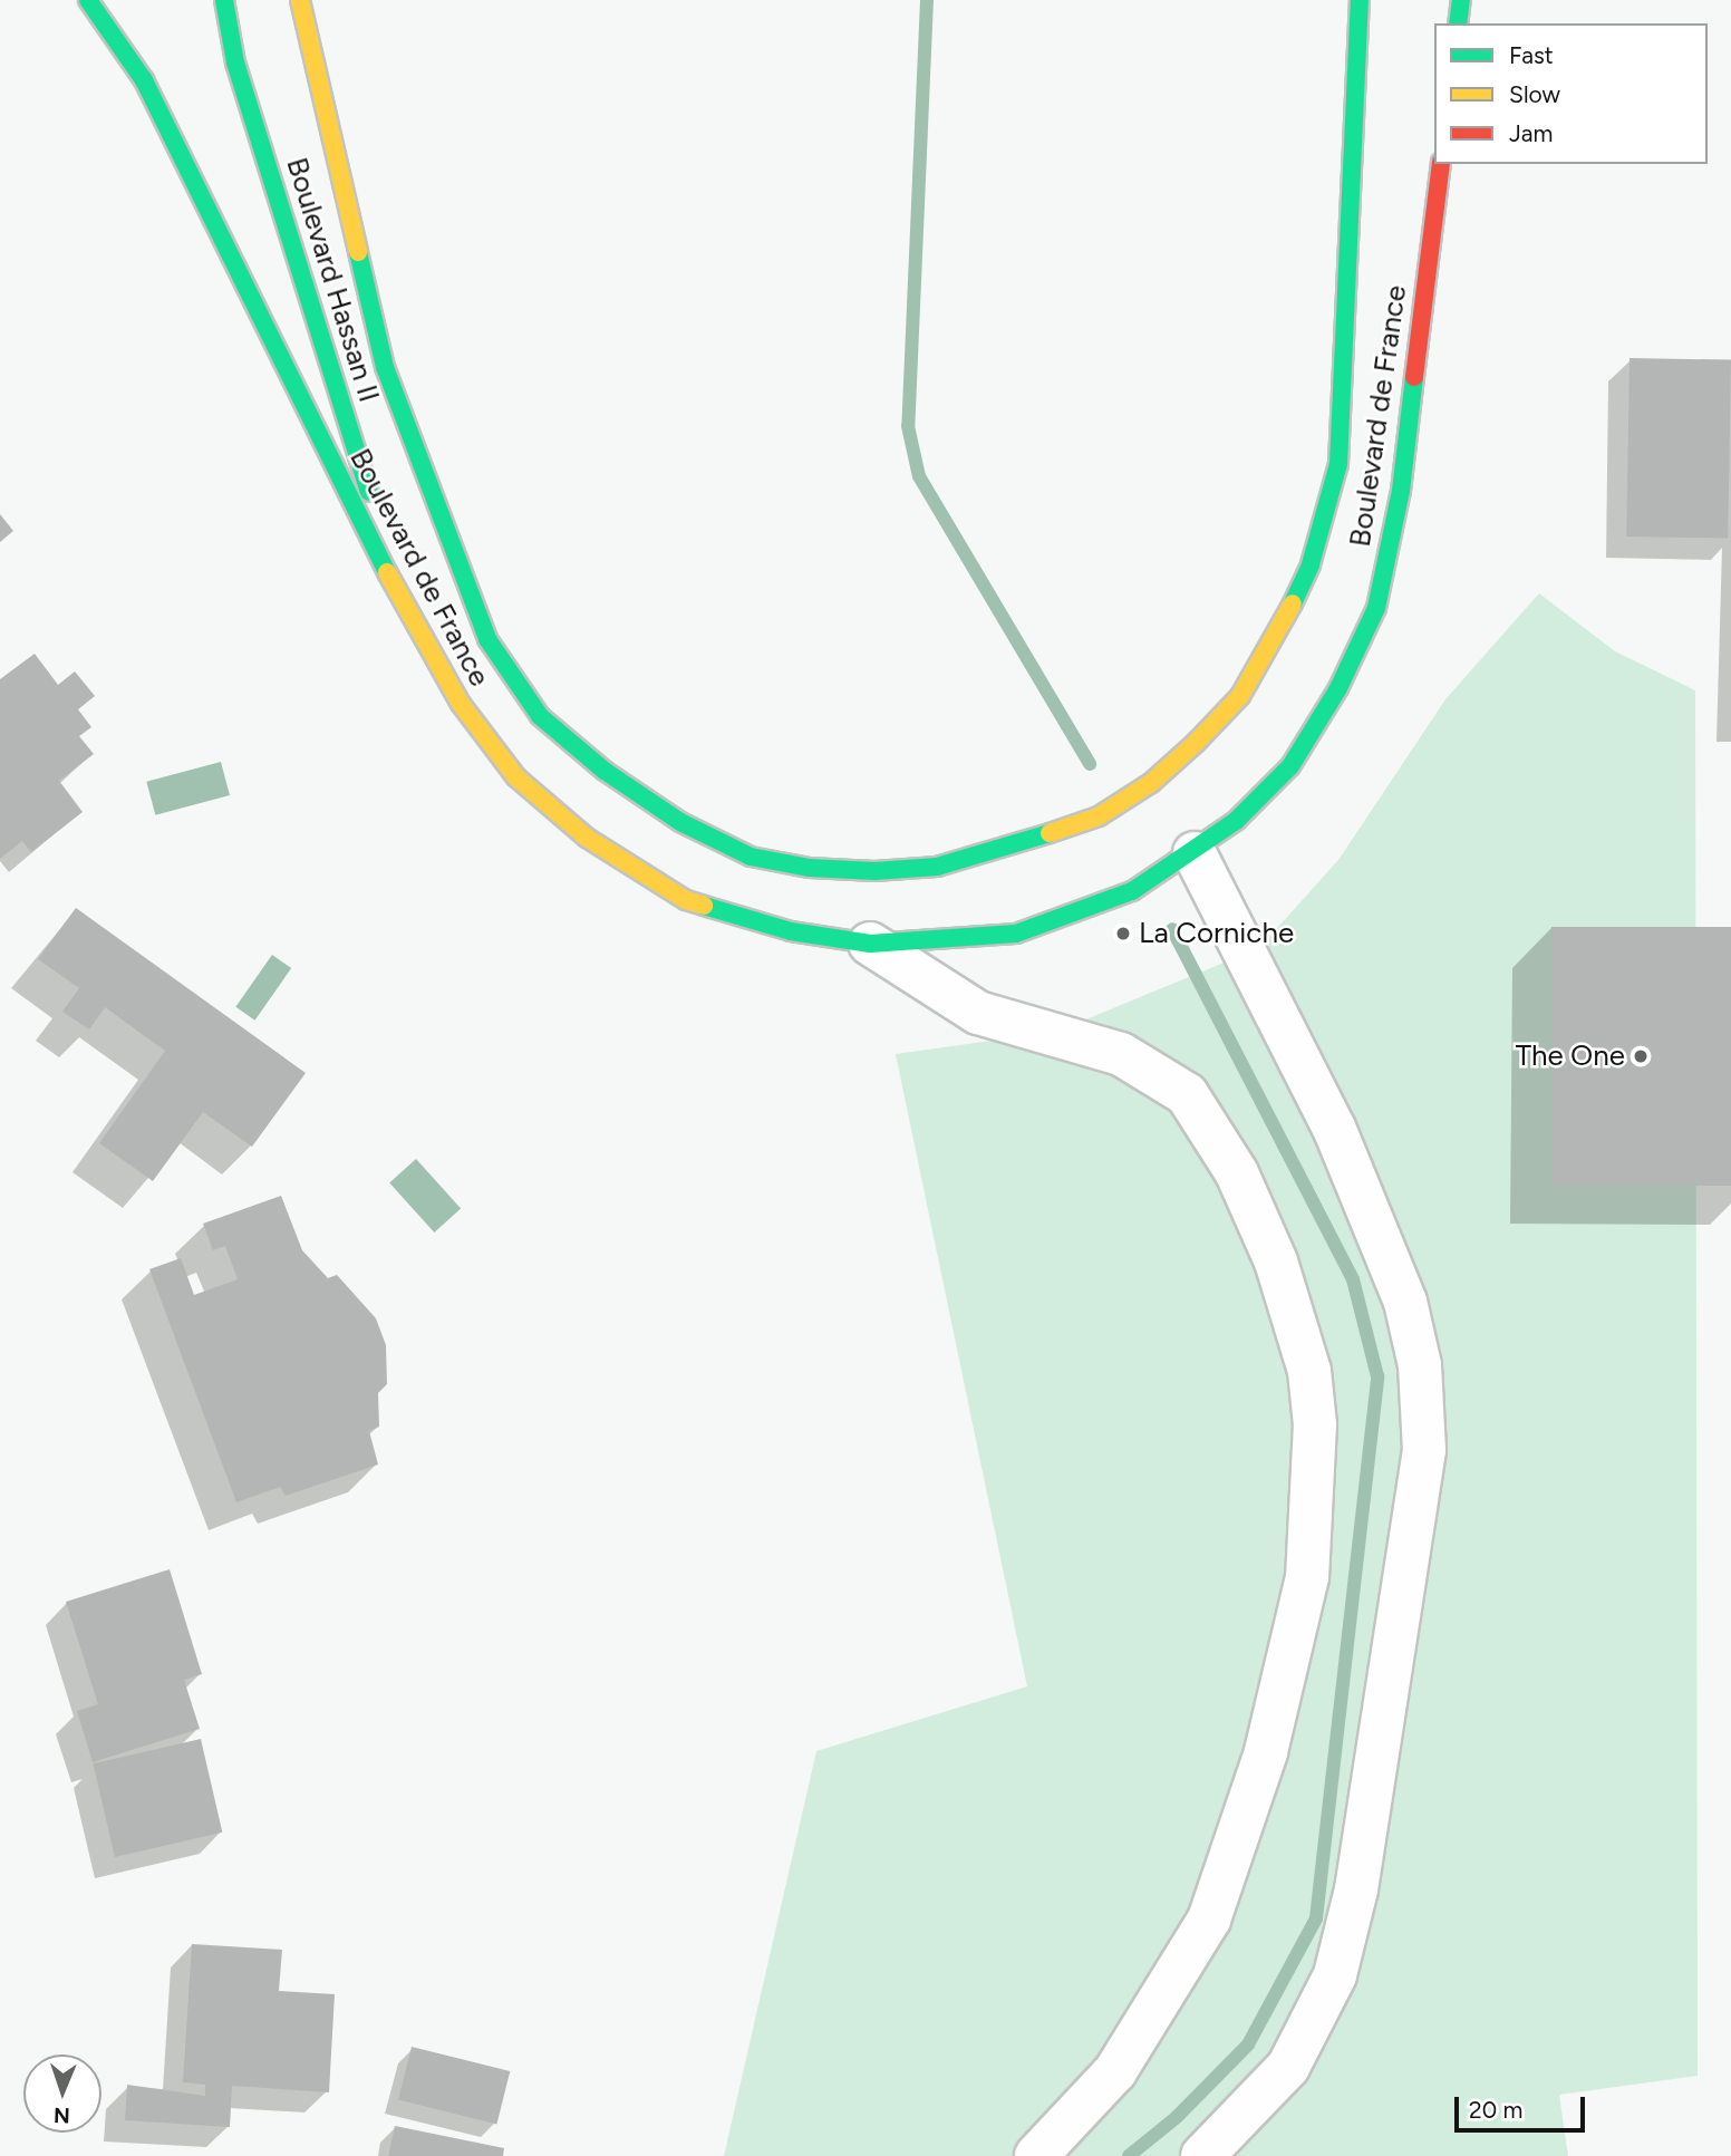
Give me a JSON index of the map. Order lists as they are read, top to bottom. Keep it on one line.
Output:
{"streets":{"main road":["Boulevard Hassan II","Boulevard de France"]},"crossings":[["Boulevard Hassan II","Boulevard de France"]],"places":["La Corniche","The One"],"legend":["Fast","Slow","Jam"],"scale_bar":"20 m","north":"bottom"}
